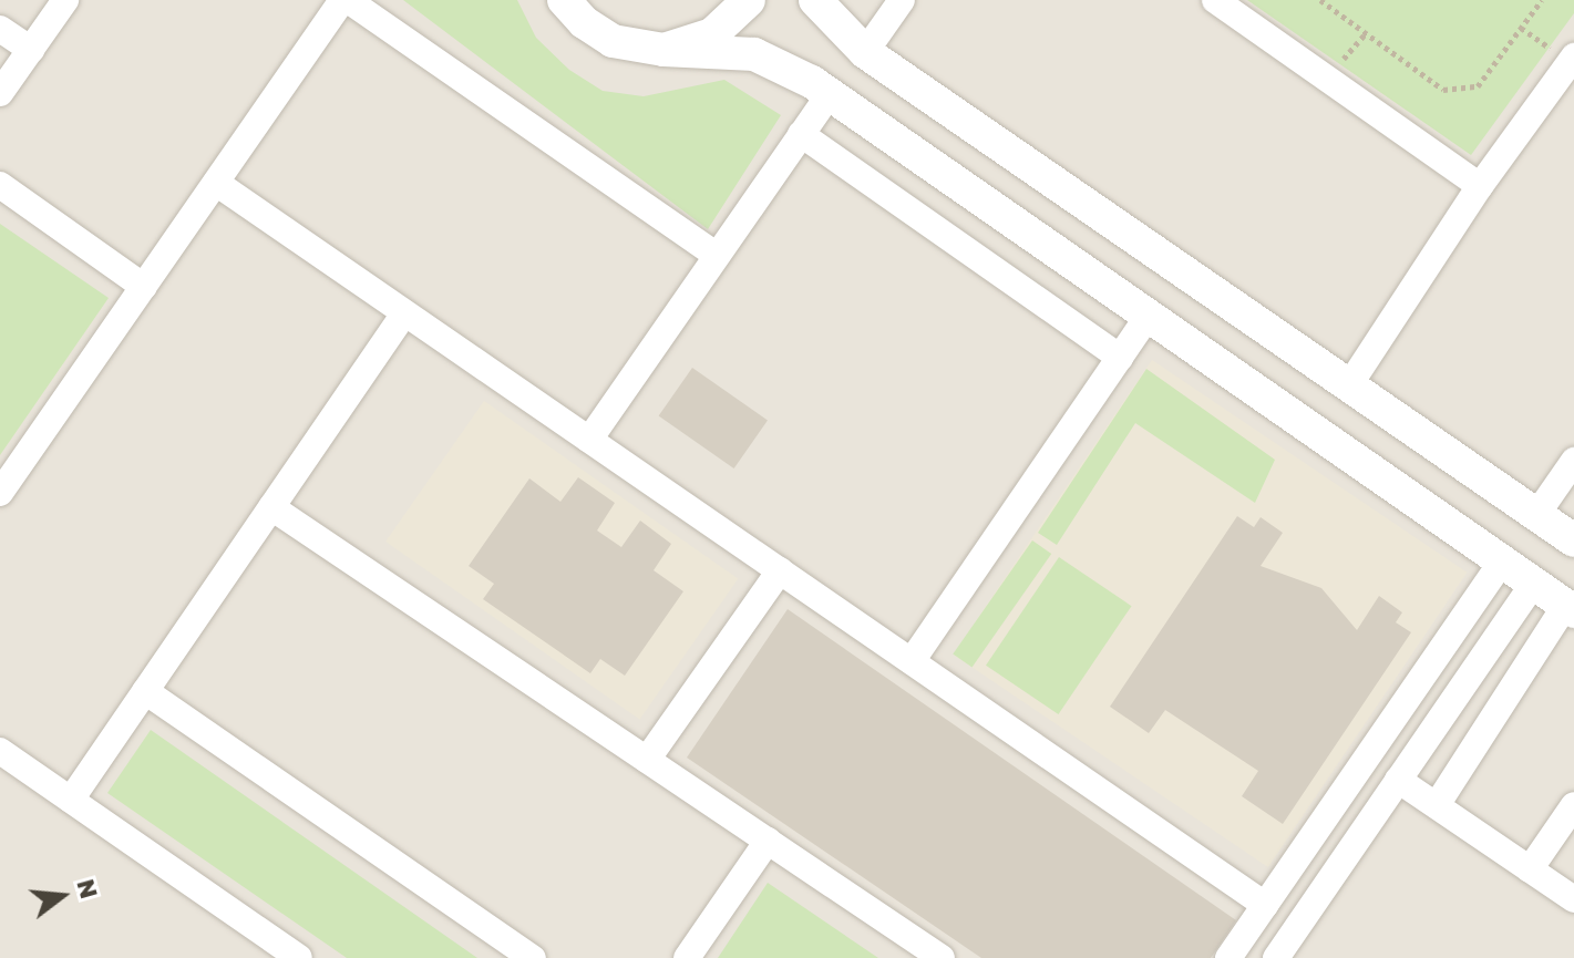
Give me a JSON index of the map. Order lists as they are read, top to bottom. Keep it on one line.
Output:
{"north":"right"}
